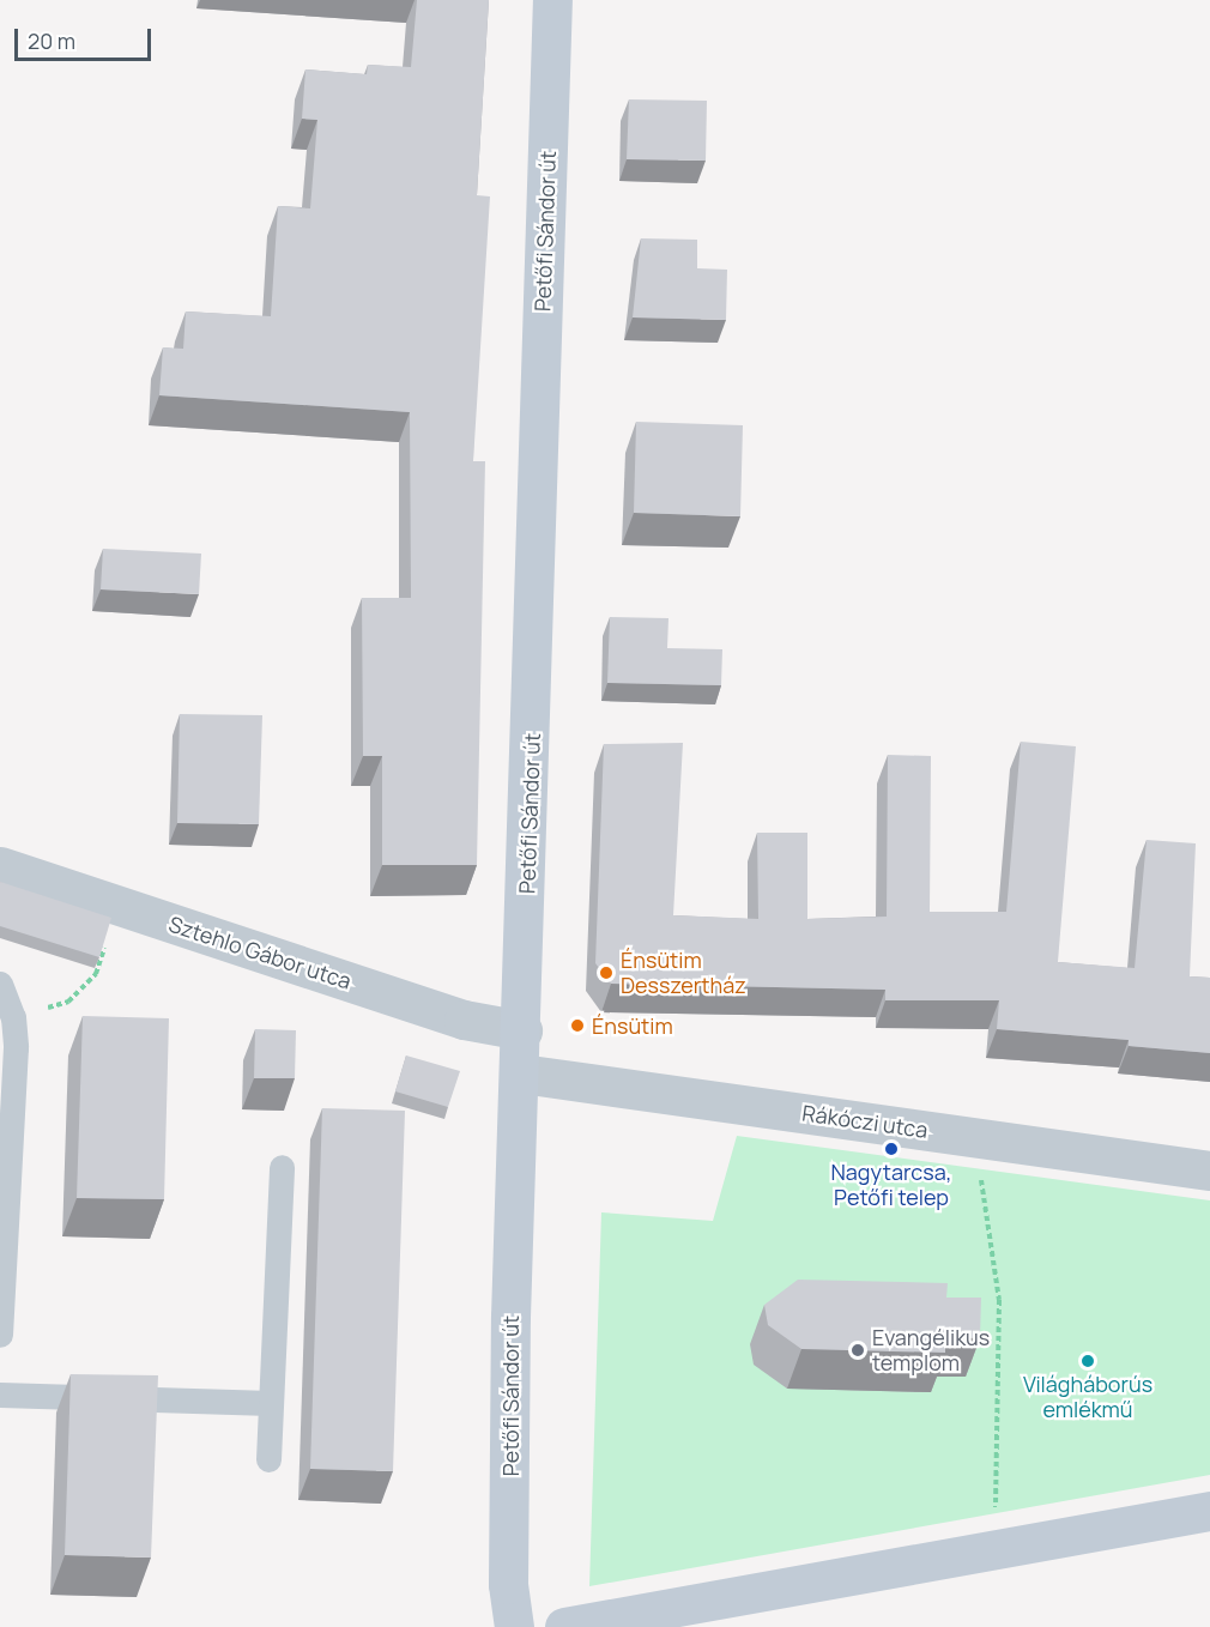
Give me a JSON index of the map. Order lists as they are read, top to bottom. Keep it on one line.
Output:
{"streets":{"main road":["Petőfi Sándor út"],"street":["Sztehlo Gábor utca","Rákóczi utca"]},"crossings":[["Petőfi Sándor út","Sztehlo Gábor utca"],["Petőfi Sándor út","Rákóczi utca"]],"places":["Énsütim Desszertház","Énsütim","Nagytarcsa, Petőfi telep","Evangélikus templom","Világháborús emlékmű"],"scale_bar":"20 m"}
